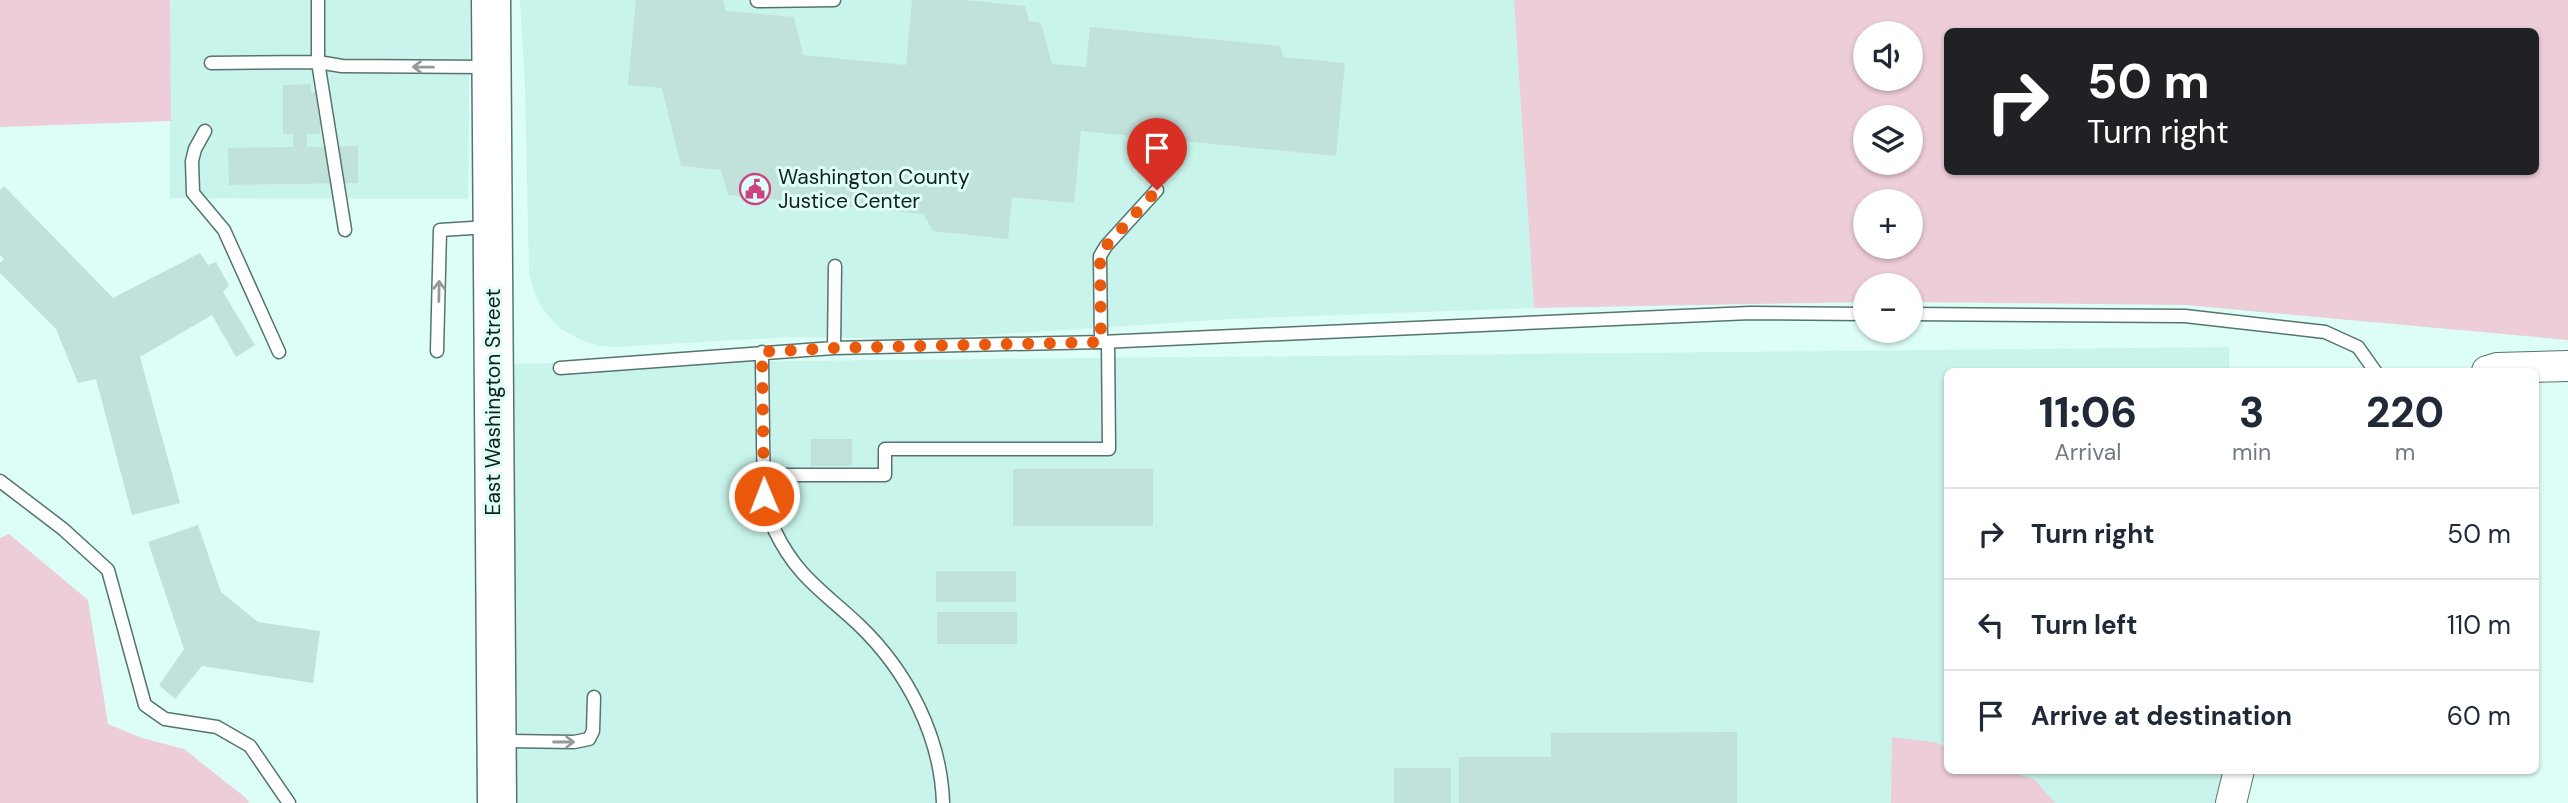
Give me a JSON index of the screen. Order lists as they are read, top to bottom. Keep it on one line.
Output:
{"streets":{"main road":["East Washington Street"]},"places":{"public building":["Washington County Justice Center"]},"page":{"map_buttons":["+","−"],"turn":["50 m","Turn right"],"eta":["11:06","Arrival","3","min","220","m"],"list":[{"name":"Turn right","value":"50 m"},{"name":"Turn left","value":"110 m"},{"name":"Arrive at destination","value":"60 m"}]}}
